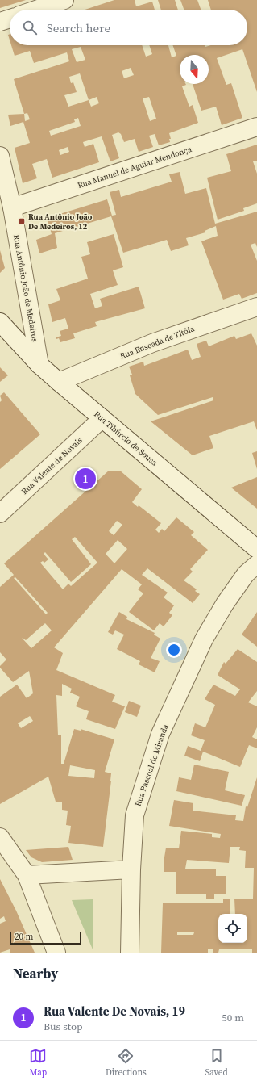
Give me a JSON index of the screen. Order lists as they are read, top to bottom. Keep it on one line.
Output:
{"streets":{"street":["Rua Manuel de Aguiar Mendonça","Rua Antônio João de Medeiros","Rua Enseada de Titóia","Rua Tibúrcio de Sousa","Rua Valente de Novais","Rua Pascoal de Miranda"]},"crossings":[["Rua Manuel de Aguiar Mendonça","Rua Antônio João de Medeiros"],["Rua Antônio João de Medeiros","Rua Tibúrcio de Sousa"],["Rua Enseada de Titóia","Rua Tibúrcio de Sousa"],["Rua Tibúrcio de Sousa","Rua Valente de Novais"]],"places":{"transit":["Rua Antônio João De Medeiros, 12"]},"scale_bar":"20 m","north":"bottom","page":{"search":"Search here","pins":"1","scale":"20 m","heading":"Nearby","list":[{"mark":"1","name":"Rua Valente De Novais, 19","note":"Bus stop","value":"50 m"}],"nav":["Map","Directions","Saved"]}}
